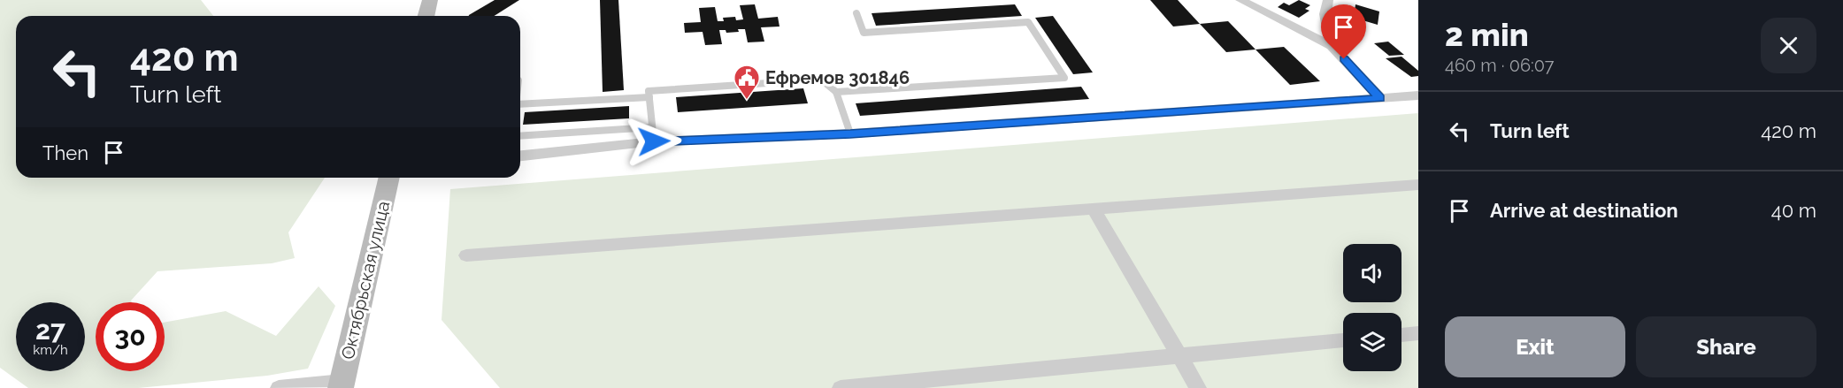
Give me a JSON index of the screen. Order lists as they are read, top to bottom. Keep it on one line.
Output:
{"streets":{"street":["Октябрьская улица"]},"places":{"public building":["Ефремов 301846"]},"page":{"heading":["2 min","460 m · 06:07"],"turn":["420 m","Turn left"],"list":[{"name":"Turn left","value":"420 m"},{"name":"Arrive at destination","value":"40 m"}],"then":"Then","speed":"27 km/h","limit":"30","buttons":["Exit","Share"]}}
